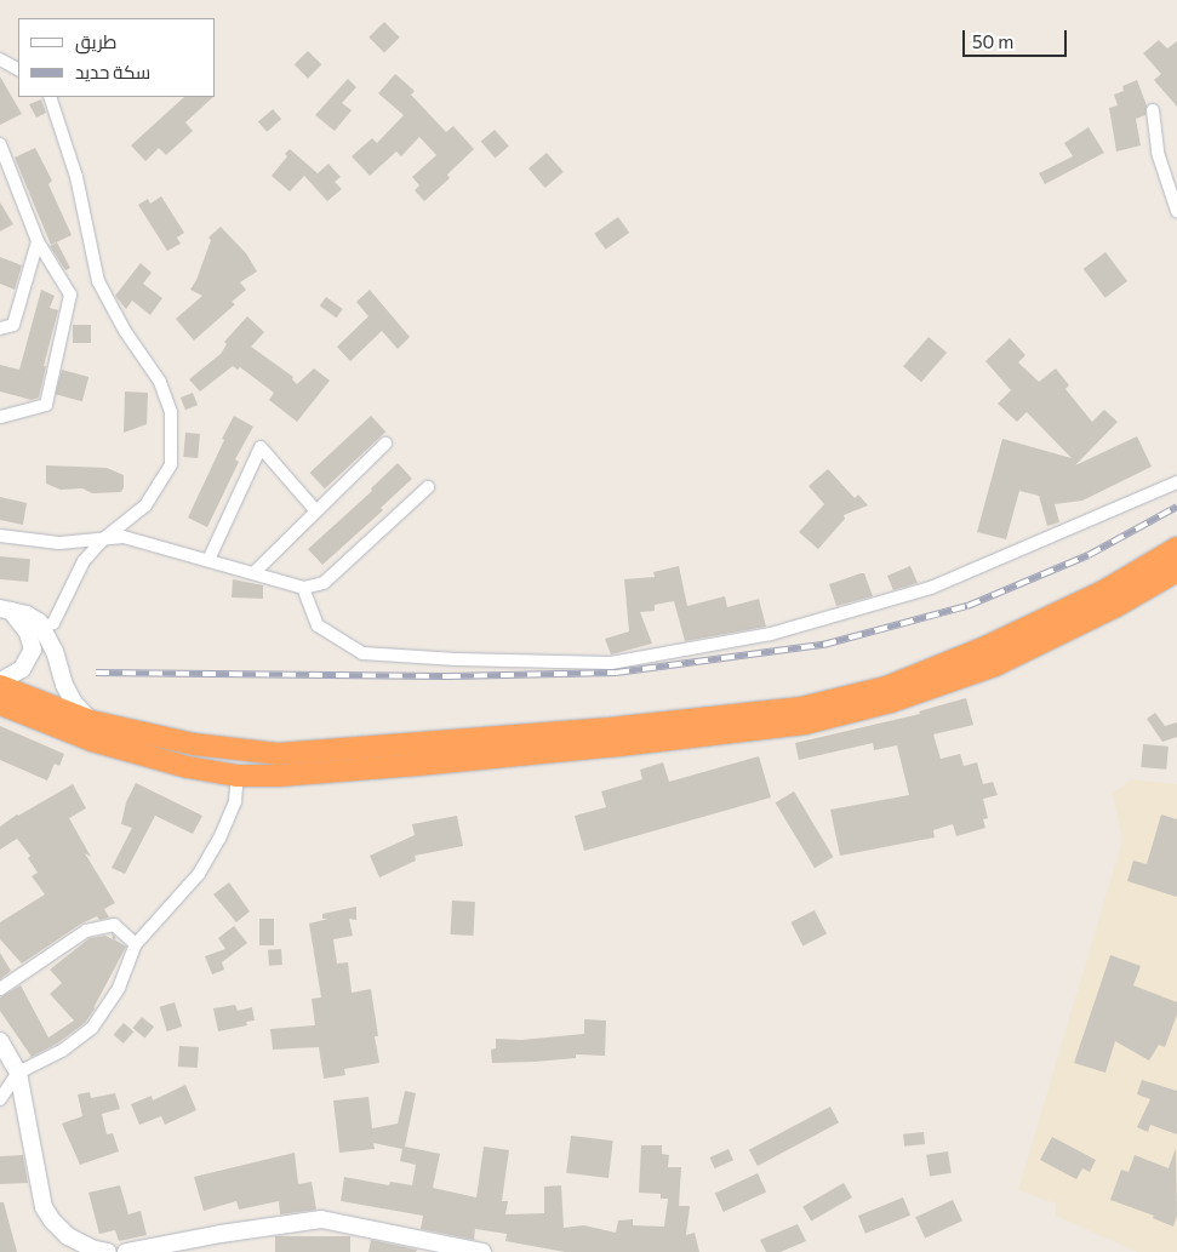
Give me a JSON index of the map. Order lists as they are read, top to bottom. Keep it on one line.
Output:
{"legend":["طريق","سكة حديد"],"scale_bar":"50 m"}
